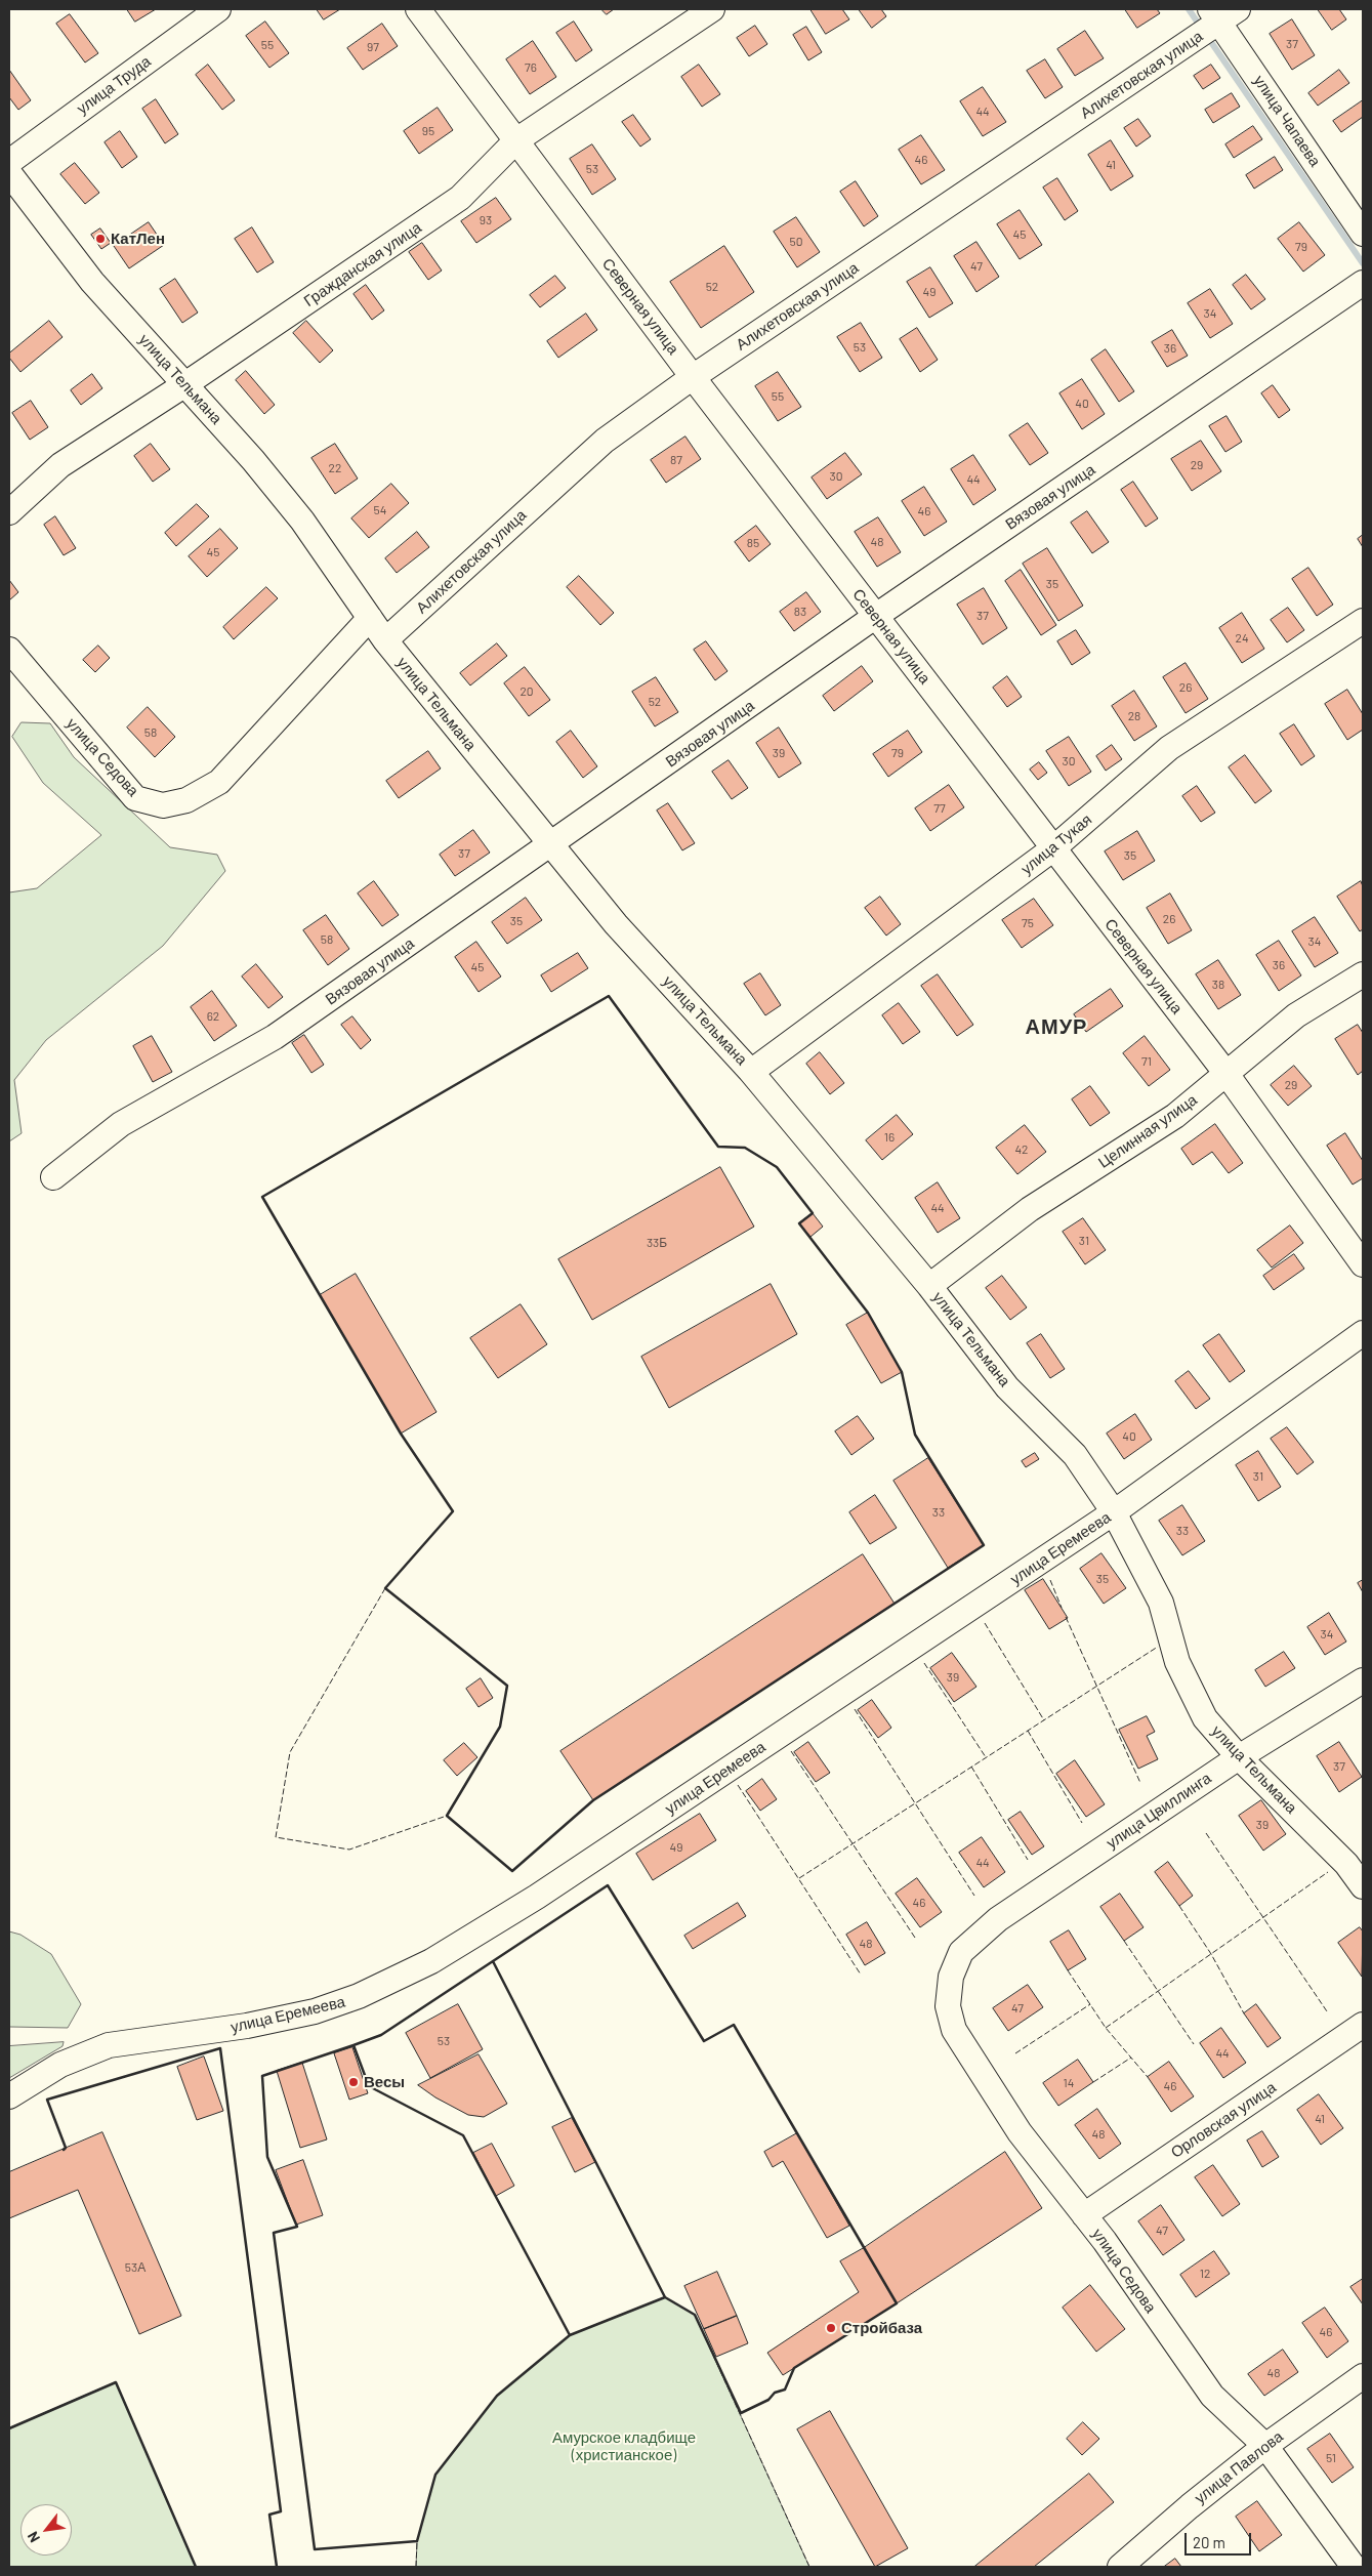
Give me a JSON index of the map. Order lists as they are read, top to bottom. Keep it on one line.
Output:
{"streets":{"street":["Алихетовская улица","улица Труда","улица Чапаева","Гражданская улица","Северная улица","улица Тельмана","Вязовая улица","улица Седова","улица Тукая","Целинная улица","улица Еремеева","улица Цвиллинга","Орловская улица","улица Павлова"]},"crossings":[["Алихетовская улица","улица Чапаева"],["Алихетовская улица","Северная улица"],["Алихетовская улица","улица Тельмана"],["Гражданская улица","Северная улица"],["Гражданская улица","улица Тельмана"],["Северная улица","Вязовая улица"],["Северная улица","улица Тукая"],["Северная улица","Целинная улица"],["улица Тельмана","Вязовая улица"],["улица Тельмана","улица Седова"],["улица Тельмана","улица Тукая"],["улица Тельмана","Целинная улица"],["улица Тельмана","улица Еремеева"],["улица Тельмана","улица Цвиллинга"],["улица Седова","улица Цвиллинга"],["улица Седова","Орловская улица"],["улица Седова","улица Павлова"]],"districts":["АМУР"],"parks":["Амурское кладбище (христианское)"],"places":["КатЛен","Весы","Стройбаза"],"house_numbers":["37","55","97","76","44","95","46","41","53","93","45","50","79","47","52","49","34","53","36","55","40","87","29","22","30","44","54","46","48","85","45","35","83","37","24","26","20","52","28","58","39","79","30","77","37","35","26","35","75","58","34","36","45","38","62","71","29","16","42","44","31","33Б","40","31","33","33","35","34","39","37","39","49","44","46","48","47","53","44","14","46","41","48","47","53А","12","46","48","51"],"scale_bar":"20 m","north":"bottom left"}
